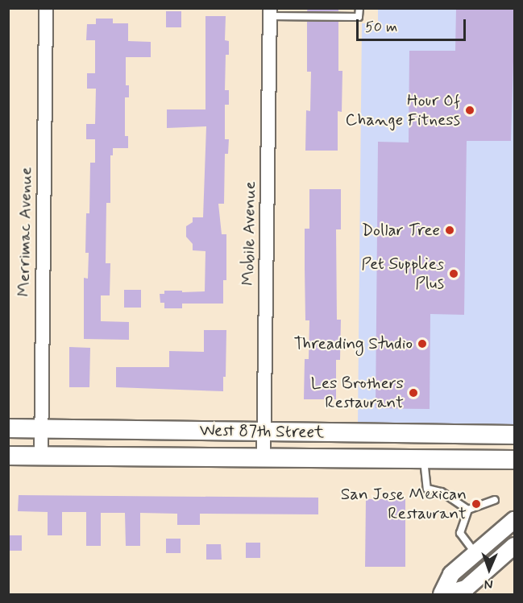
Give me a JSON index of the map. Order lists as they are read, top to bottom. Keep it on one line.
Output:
{"streets":{"main road":["West 87th Street"],"street":["Merrimac Avenue","Mobile Avenue"]},"crossings":[["Merrimac Avenue","West 87th Street"],["Mobile Avenue","West 87th Street"]],"places":["Hour Of Change Fitness","Dollar Tree","Pet Supplies Plus","Threading Studio","Les Brothers Restaurant","San Jose Mexican Restaurant"],"scale_bar":"50 m","north":"bottom"}
